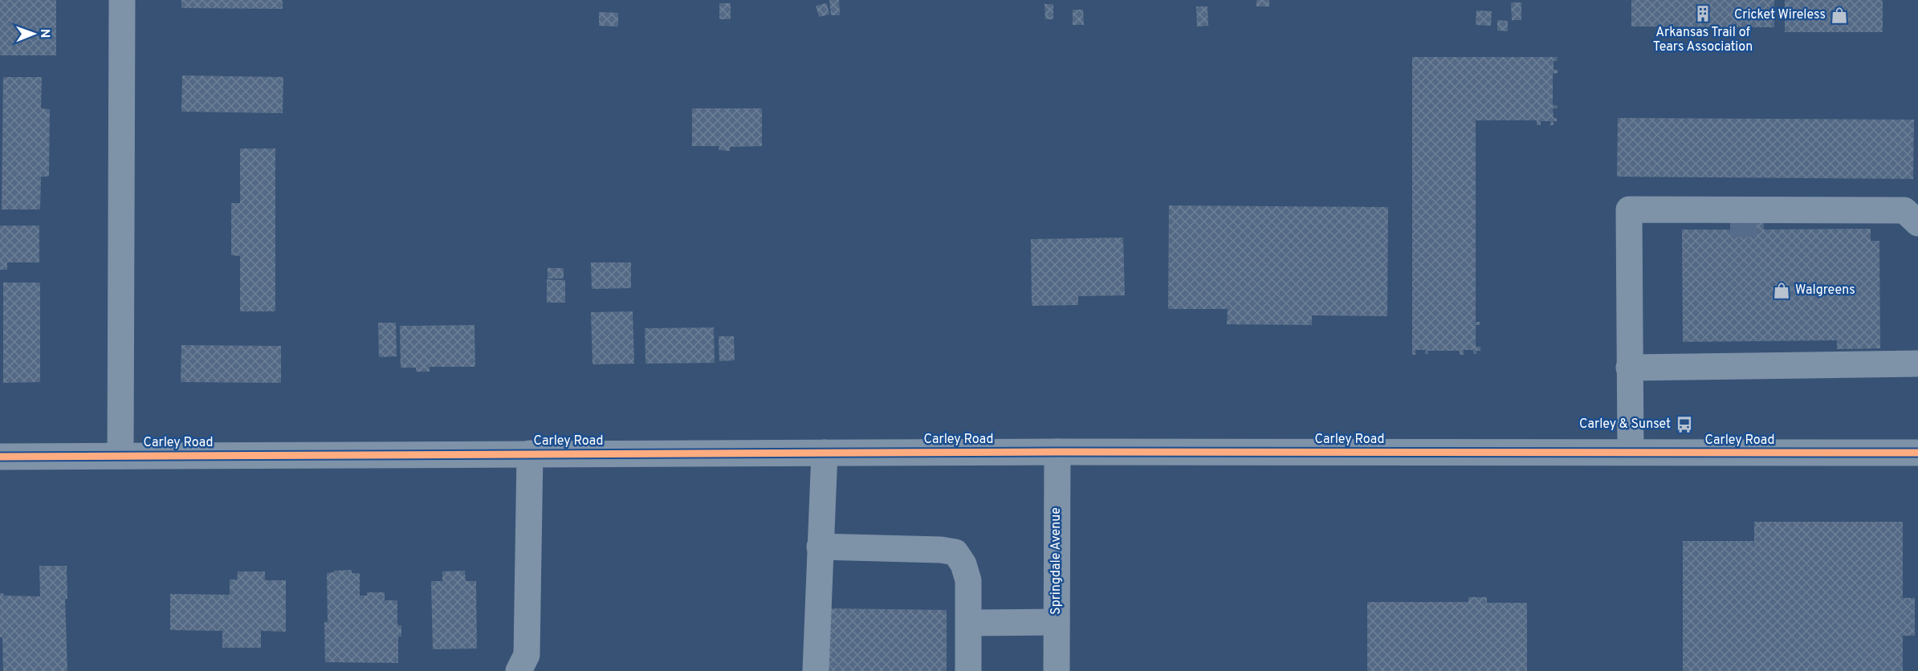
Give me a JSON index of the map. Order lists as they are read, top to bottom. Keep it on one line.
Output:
{"streets":{"street":["Carley Road","Springdale Avenue"]},"crossings":[["Carley Road","Springdale Avenue"]],"places":{"building":["Arkansas Trail of Tears Association"],"shop":["Cricket Wireless","Walgreens"],"bus stop":["Carley & Sunset"]},"north":"right"}
